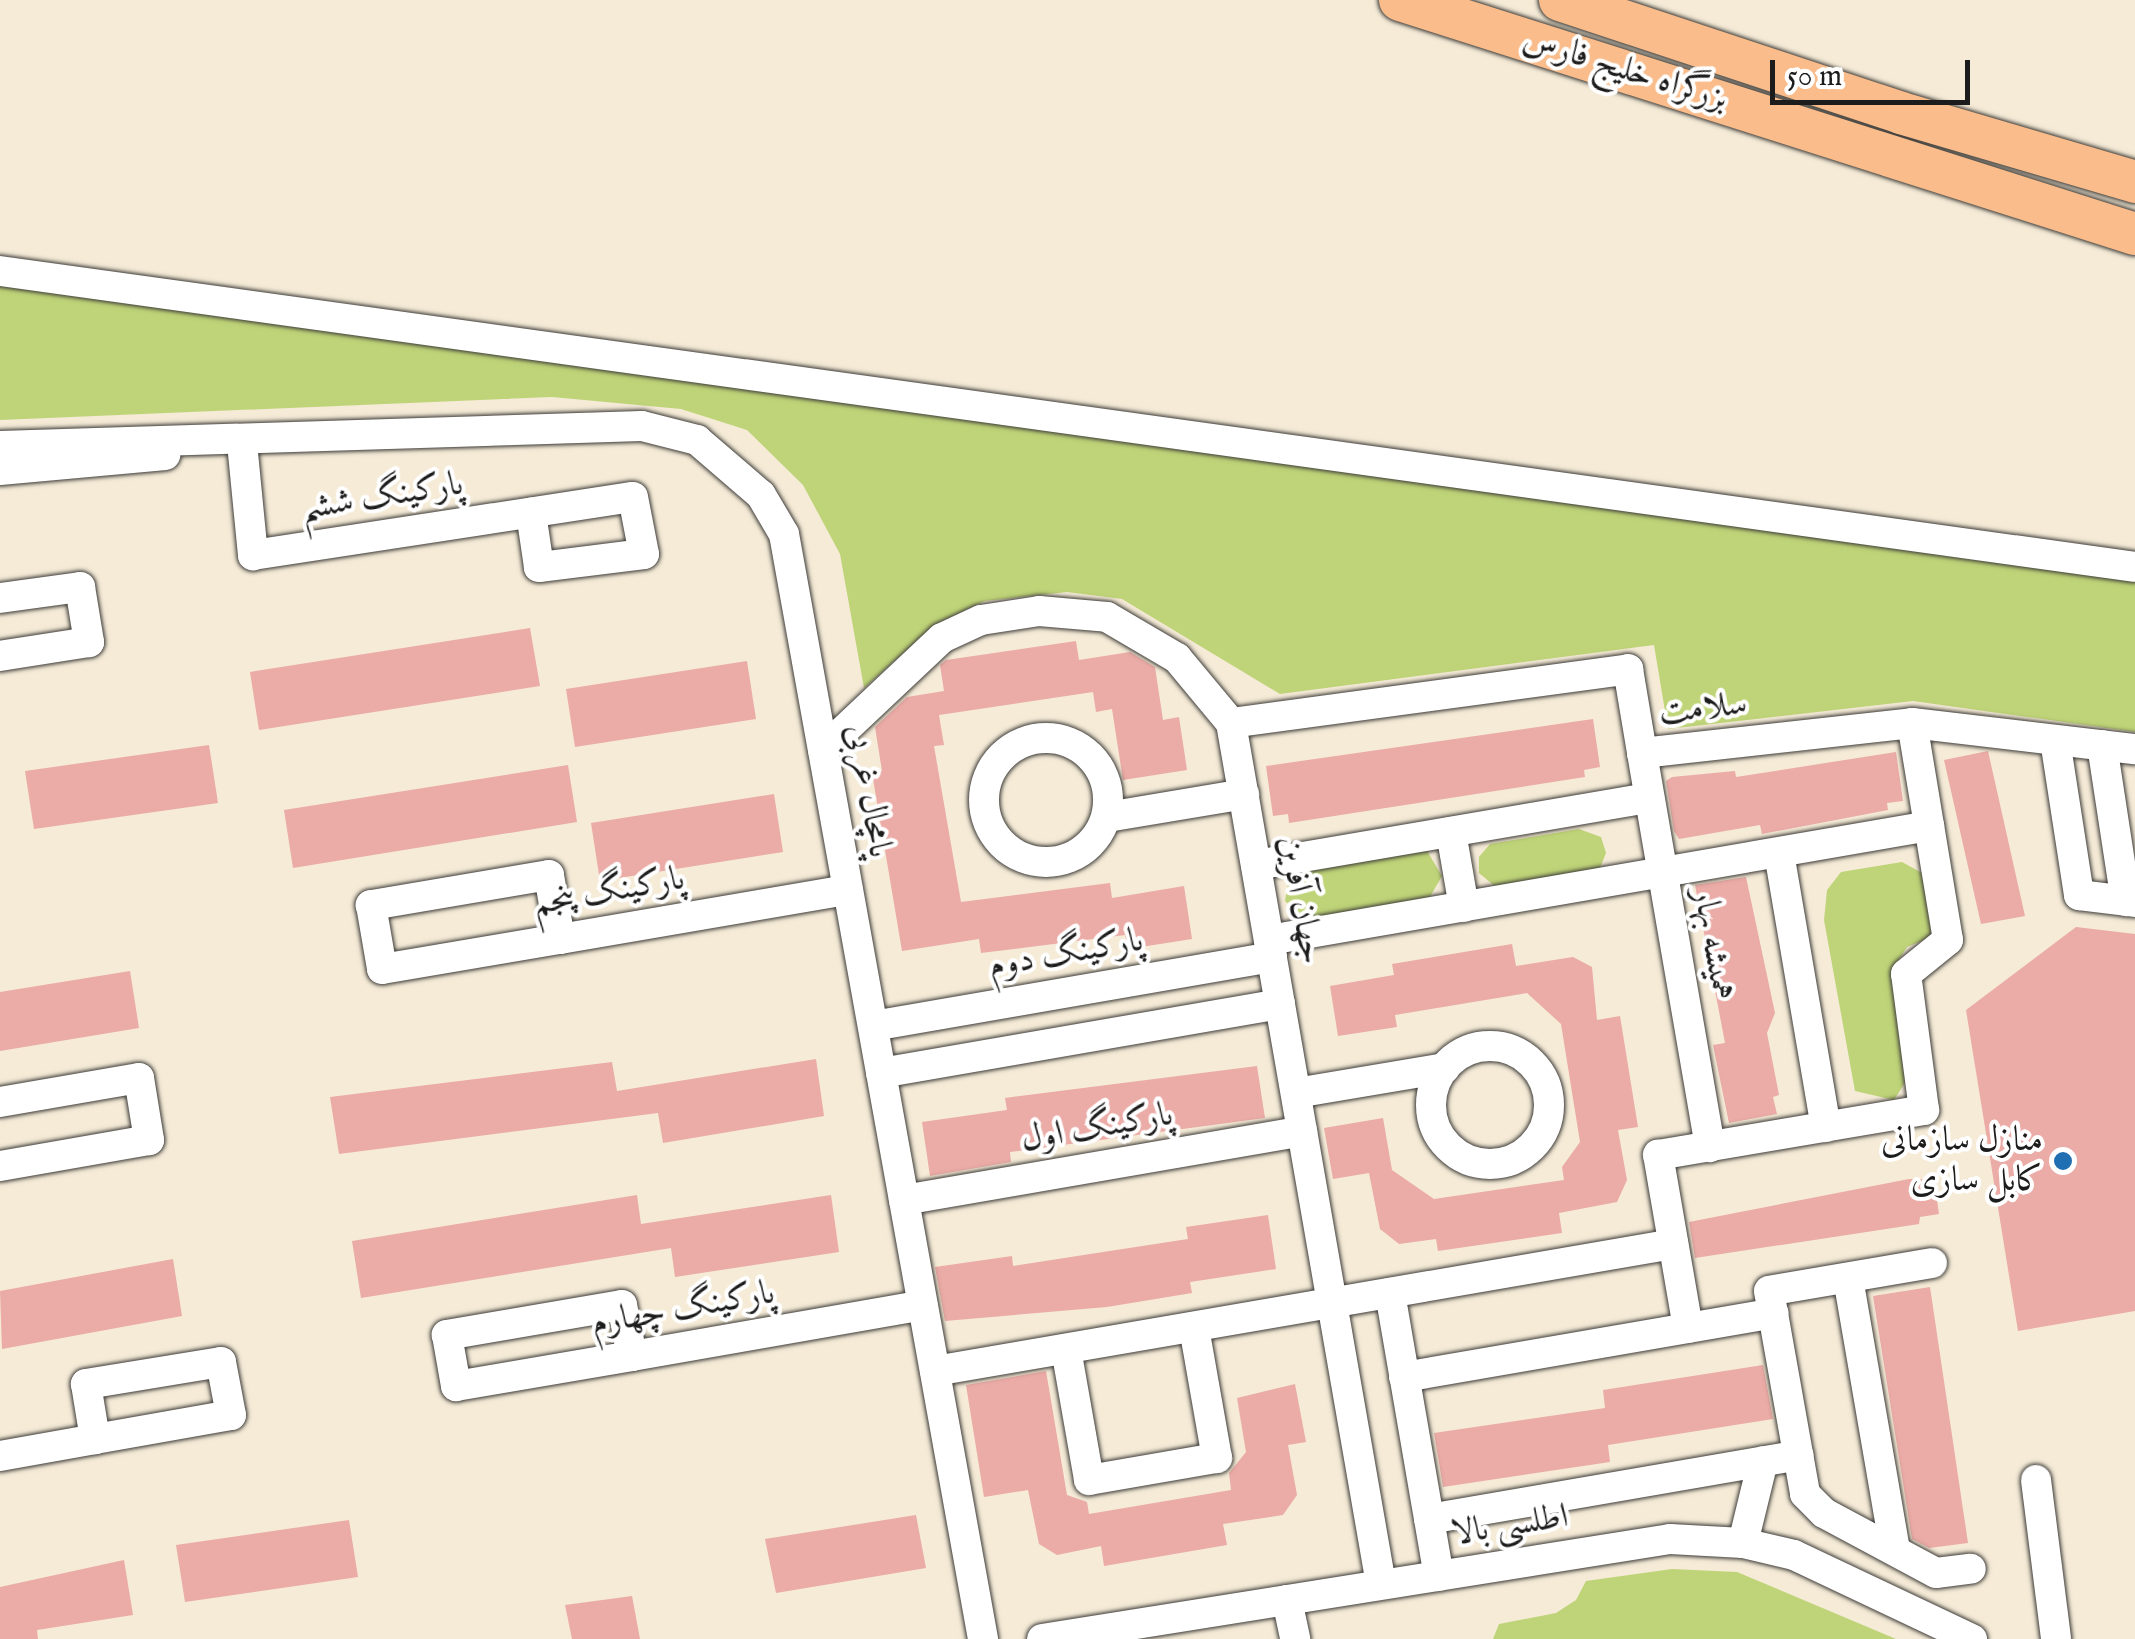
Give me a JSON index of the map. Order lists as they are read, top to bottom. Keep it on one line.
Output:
{"streets":{"highway":["بزرگراه خلیج فارس"],"street":["پارکینگ ششم","سلامت","پامچال غربی","پارکینگ پنجم","جهان آفرین","همیشه بهار","پارکینگ دوم","پارکینگ اول","پارکینگ چهارم","اطلسی بالا"]},"crossings":[["پارکینگ ششم","پامچال غربی"],["سلامت","جهان آفرین"],["سلامت","همیشه بهار"],["پامچال غربی","پارکینگ پنجم"],["پامچال غربی","پارکینگ دوم"],["پامچال غربی","پارکینگ اول"],["پامچال غربی","پارکینگ چهارم"],["جهان آفرین","پارکینگ دوم"],["جهان آفرین","پارکینگ اول"],["جهان آفرین","اطلسی بالا"],["همیشه بهار","پارکینگ دوم"]],"places":["منازل سازمانی کابل سازی"],"scale_bar":"50 m"}
